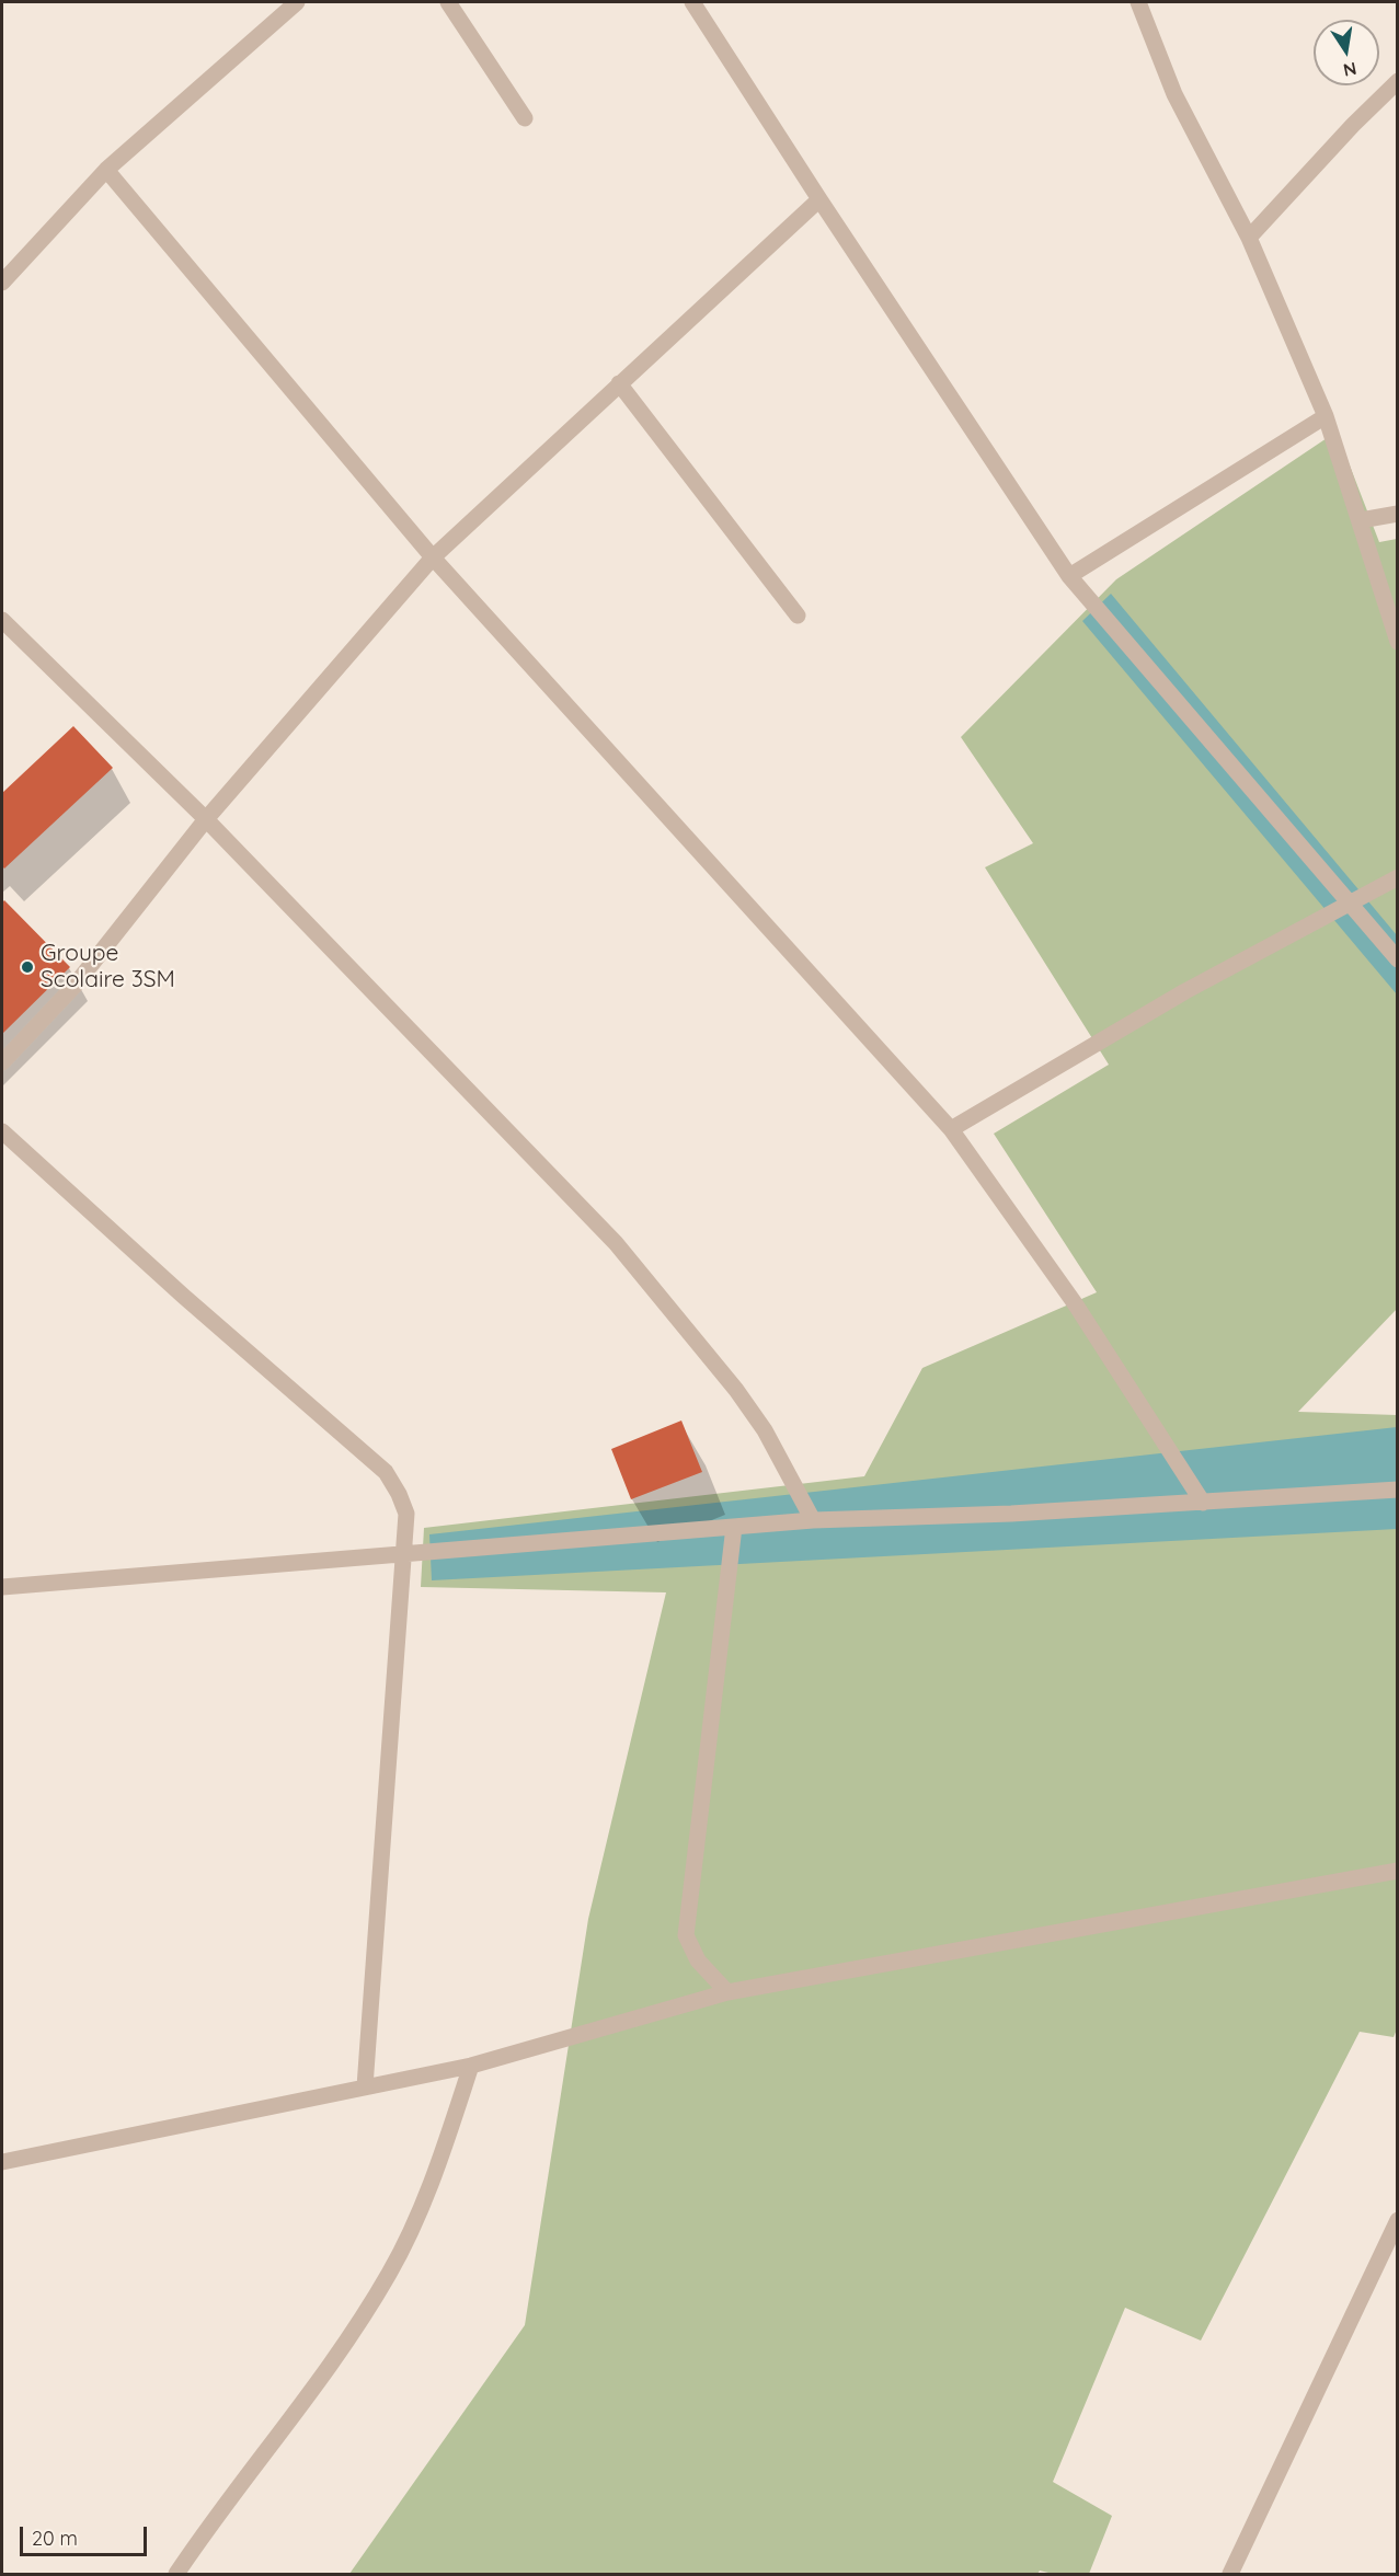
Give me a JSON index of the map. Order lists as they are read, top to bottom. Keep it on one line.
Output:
{"places":["Groupe Scolaire 3SM"],"scale_bar":"20 m","north":"bottom"}
